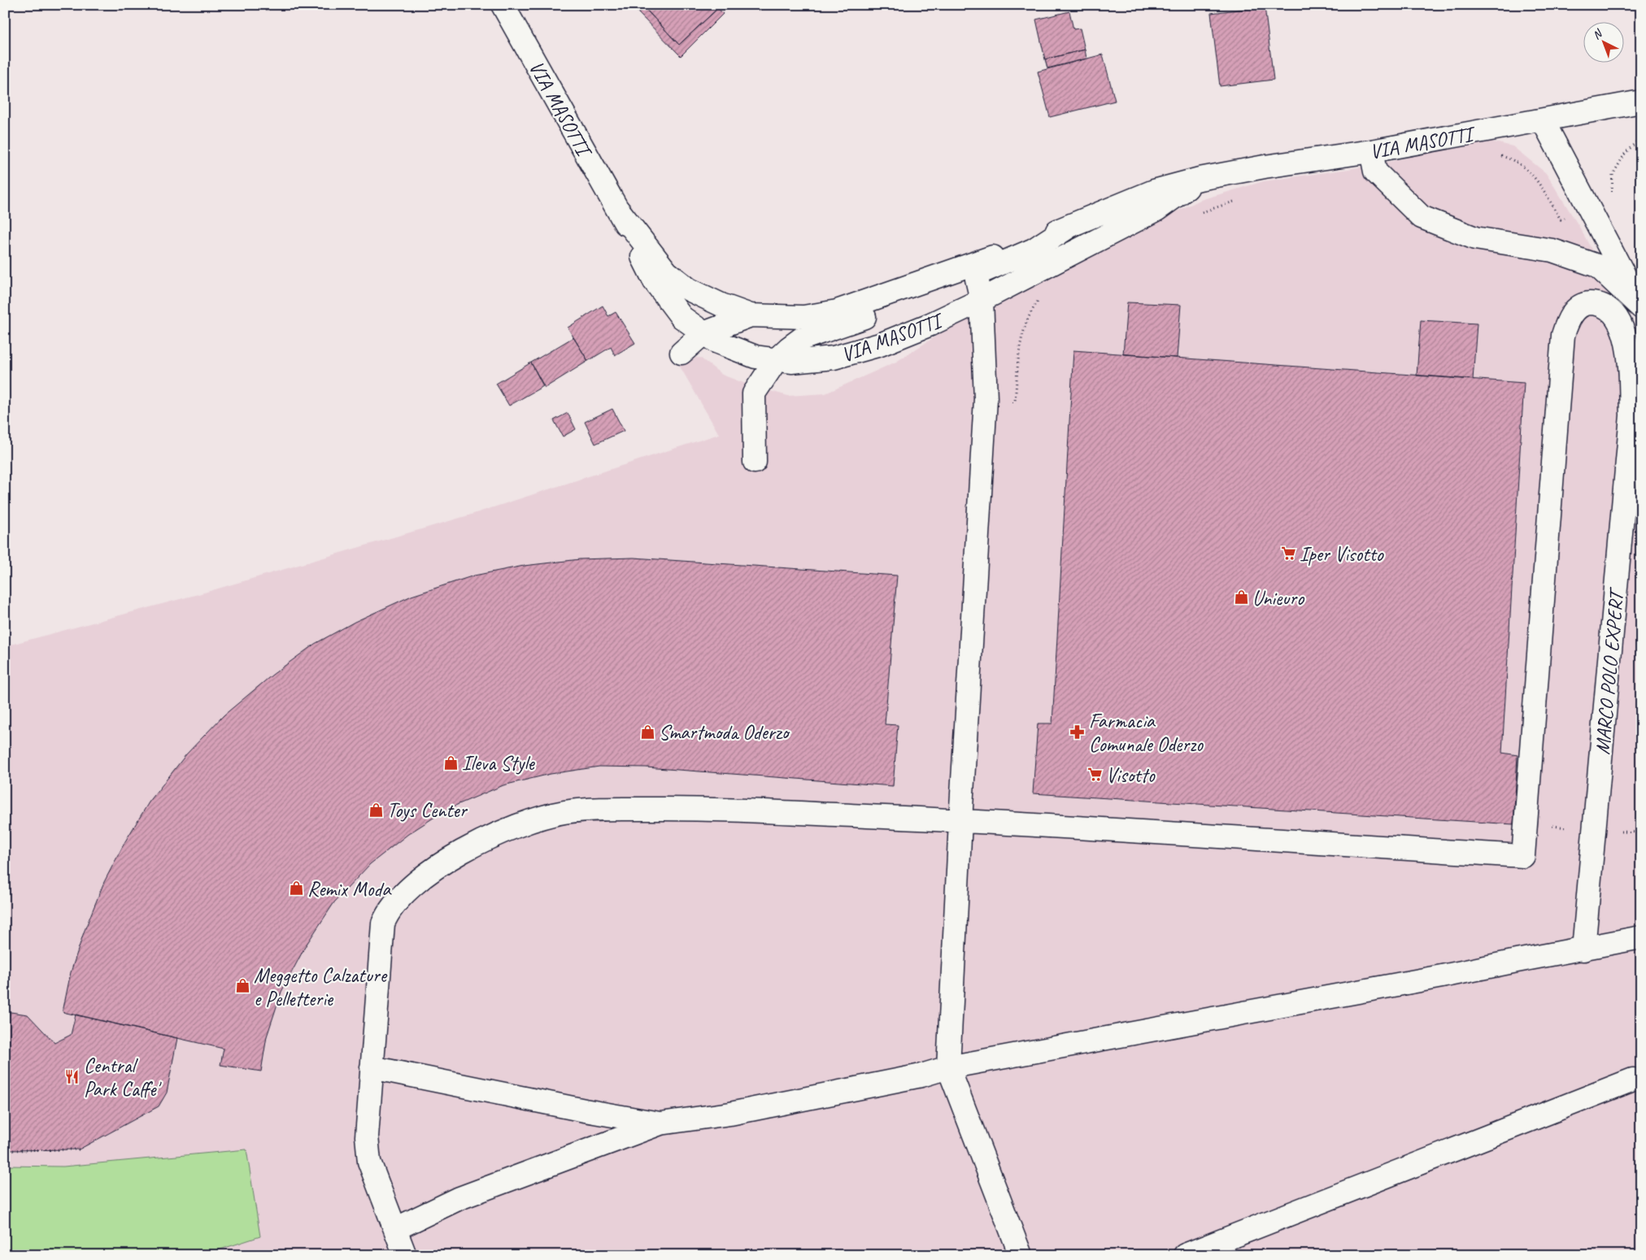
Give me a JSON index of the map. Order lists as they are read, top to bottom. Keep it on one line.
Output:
{"streets":{"street":["VIA MASOTTI","MARCO POLO EXPERT"]},"places":{"supermarket":["Iper Visotto","Visotto"],"shop":["Unieuro","Smartmoda Oderzo","Ileva Style","Toys Center","Remix Moda","Meggetto Calzature e Pelletterie"],"pharmacy":["Farmacia Comunale Oderzo"],"restaurant":["Central Park Caffe'"]},"north":"top left"}
